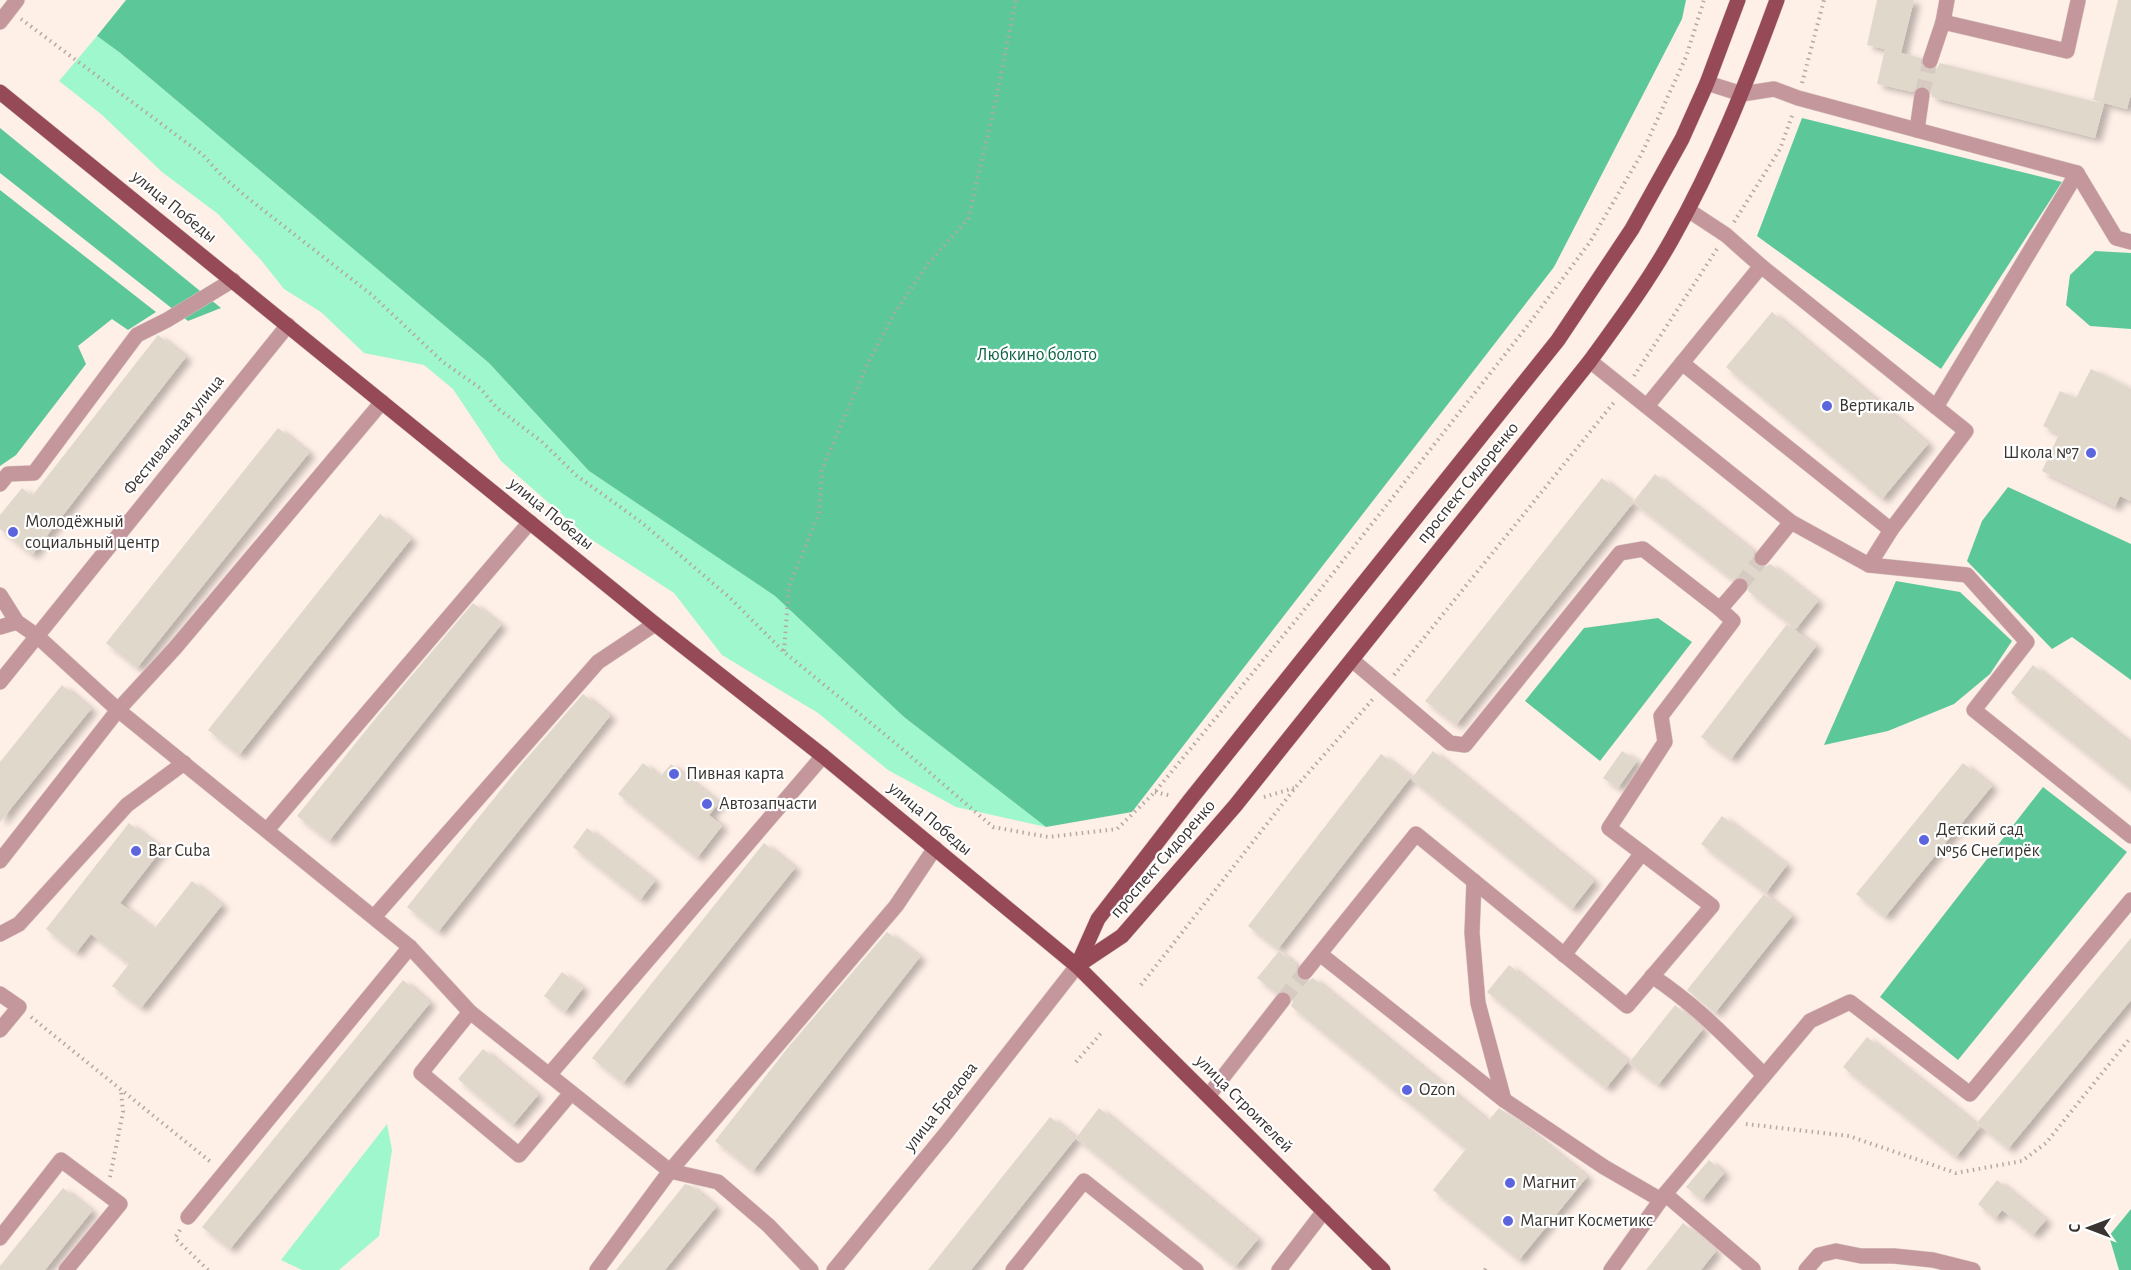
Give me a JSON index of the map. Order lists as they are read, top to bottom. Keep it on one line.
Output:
{"streets":{"main road":["улица Победы","проспект Сидоренко","улица Строителей"],"street":["Фестивальная улица","улица Бредова"]},"crossings":[["улица Победы","Фестивальная улица"],["улица Победы","проспект Сидоренко"],["улица Победы","улица Строителей"],["улица Победы","улица Бредова"],["проспект Сидоренко","улица Строителей"],["проспект Сидоренко","улица Бредова"],["улица Строителей","улица Бредова"]],"parks":["Любкино болото"],"places":["Вертикаль","Школа №7","Молодёжный социальный центр","Пивная карта","Автозапчасти","Детский сад №56 Снегирёк","Bar Cuba","Ozon","Магнит","Магнит Косметикс"],"north":"left"}
